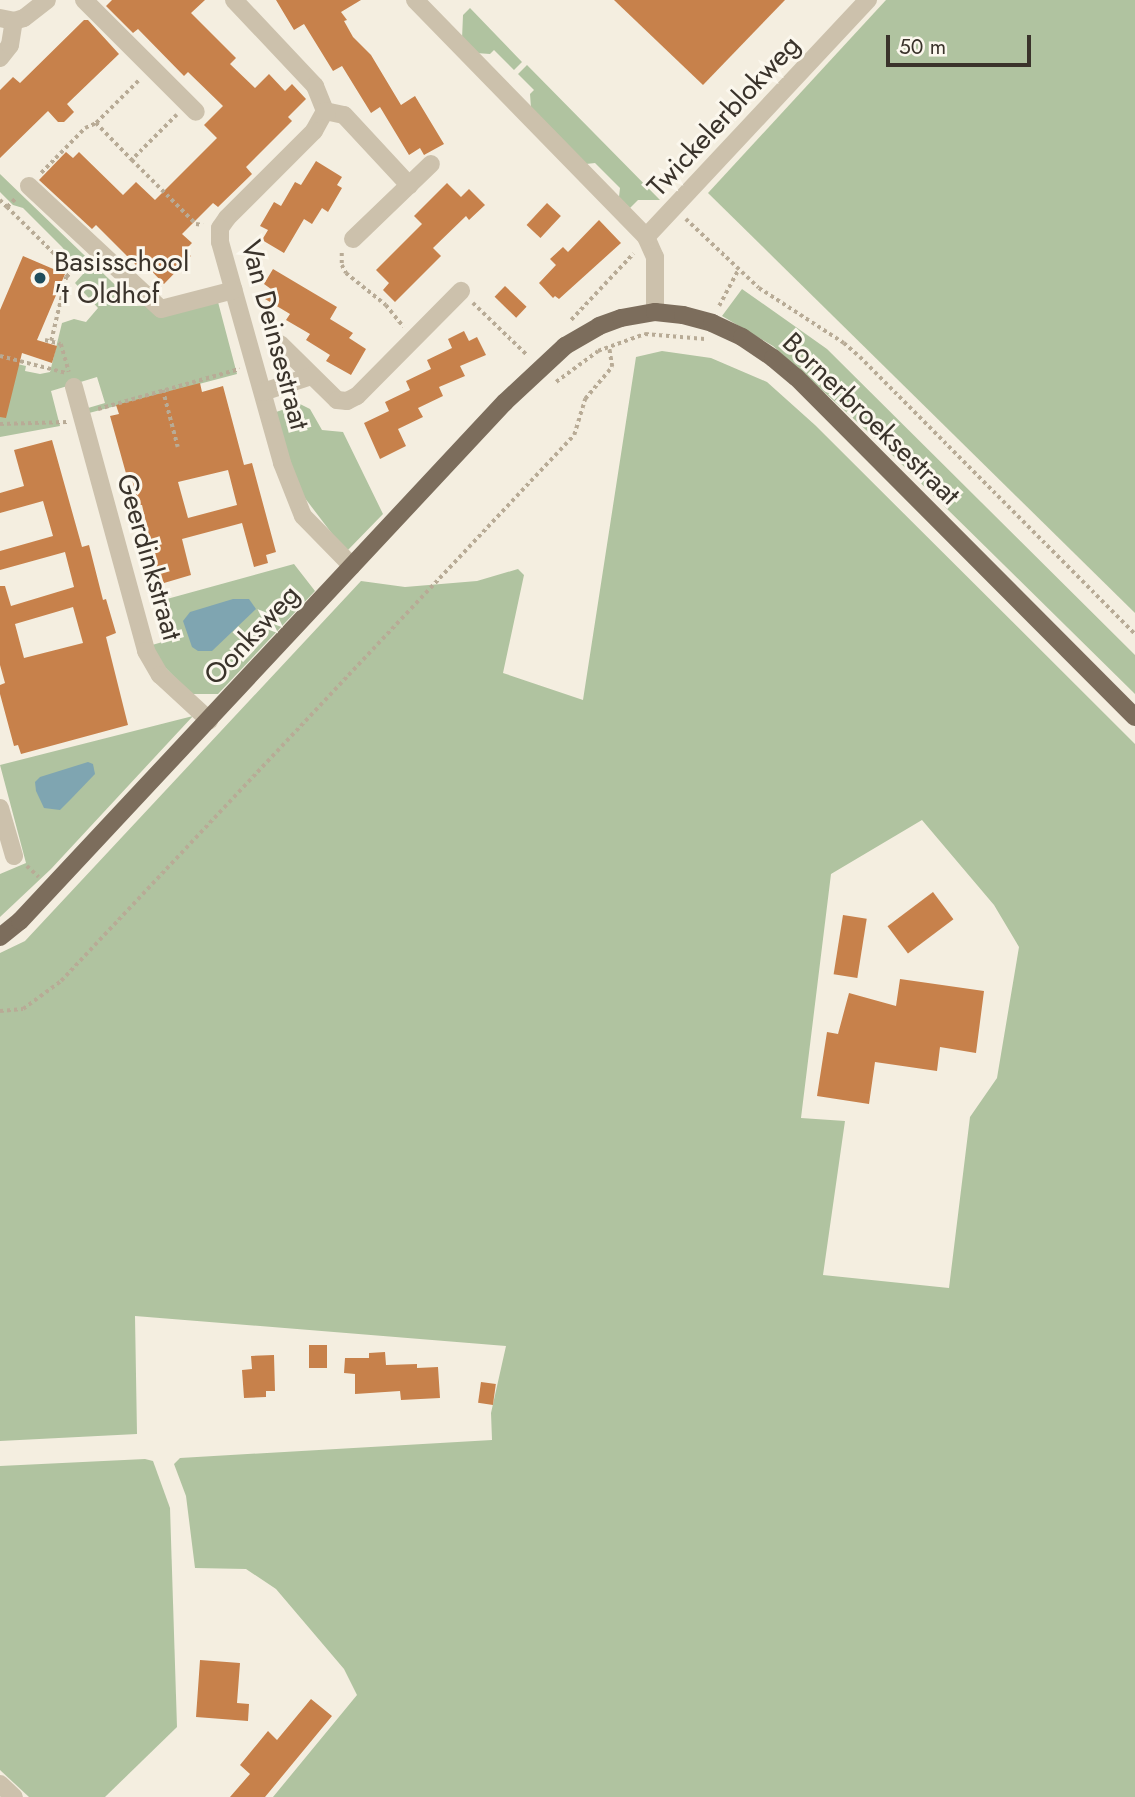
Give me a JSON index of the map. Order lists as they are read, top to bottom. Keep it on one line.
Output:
{"streets":{"main road":["Bornerbroeksestraat","Oonksweg"],"street":["Twickelerblokweg","Van Deinsestraat","Geerdinkstraat"]},"crossings":[["Twickelerblokweg","Bornerbroeksestraat"],["Van Deinsestraat","Oonksweg"],["Bornerbroeksestraat","Oonksweg"],["Geerdinkstraat","Oonksweg"]],"places":["Basisschool 't Oldhof"],"scale_bar":"50 m"}
